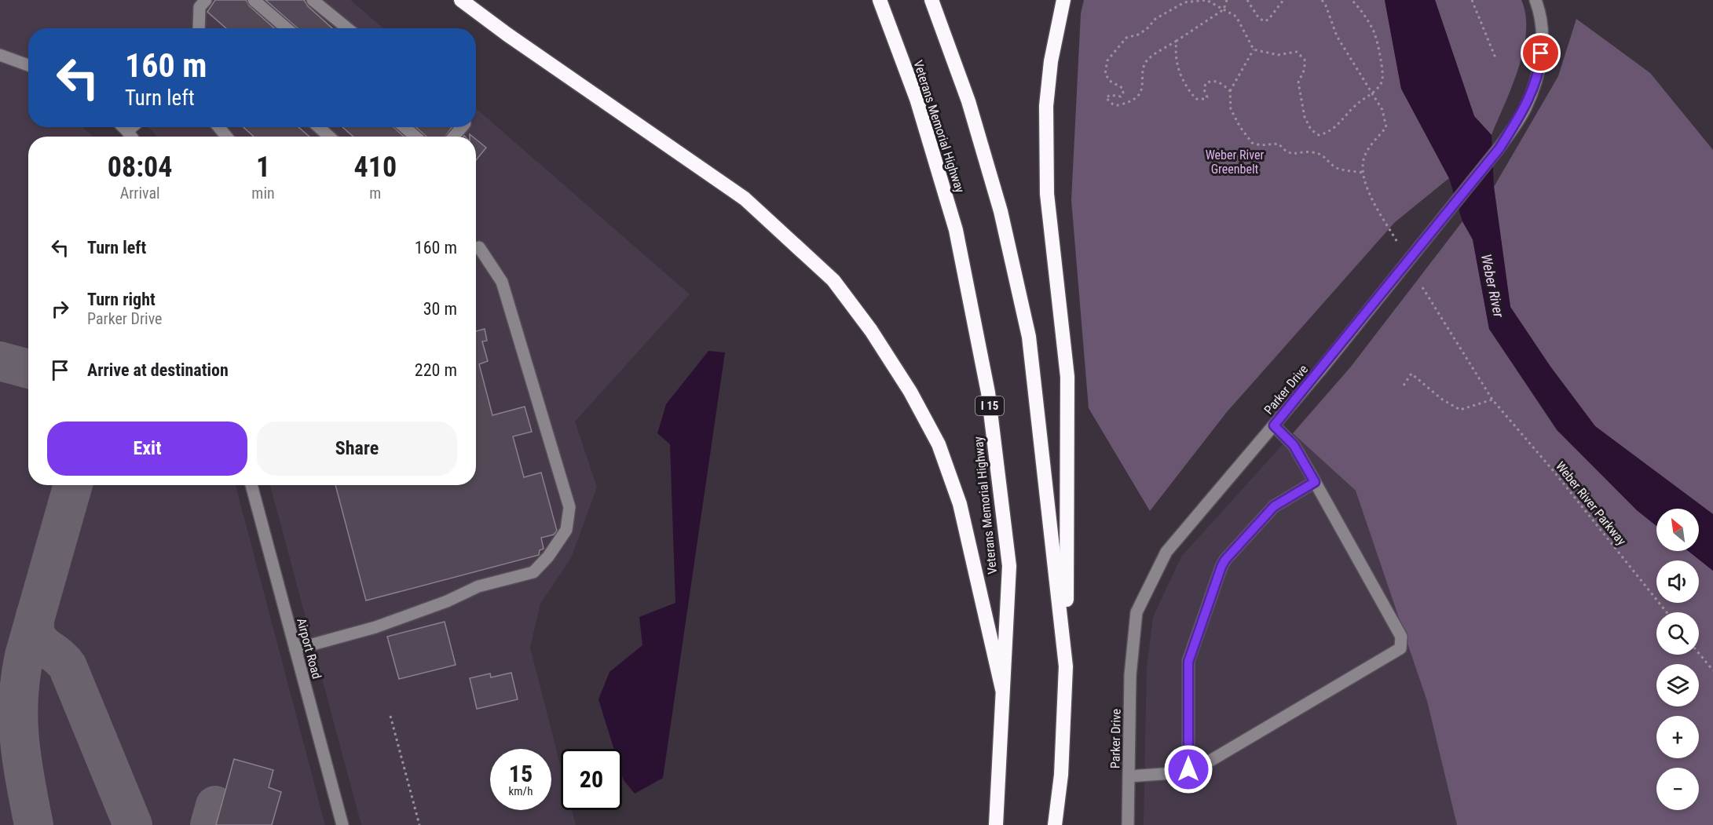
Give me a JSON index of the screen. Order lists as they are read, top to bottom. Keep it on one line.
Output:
{"streets":{"highway":["Veterans Memorial Highway","I 15"],"street":["Parker Drive","Airport Road"],"path":["Weber River Parkway"]},"water":["Weber River"],"parks":["Weber River Greenbelt"],"north":"top left","page":{"turn":["160 m","Turn left"],"eta":["08:04","Arrival","1","min","410","m"],"list":[{"name":"Turn left","value":"160 m"},{"name":"Turn right","note":"Parker Drive","value":"30 m"},{"name":"Arrive at destination","value":"220 m"}],"buttons":["Exit","Share"],"map_buttons":["+","−"],"speed":"15 km/h","limit":"20"}}
